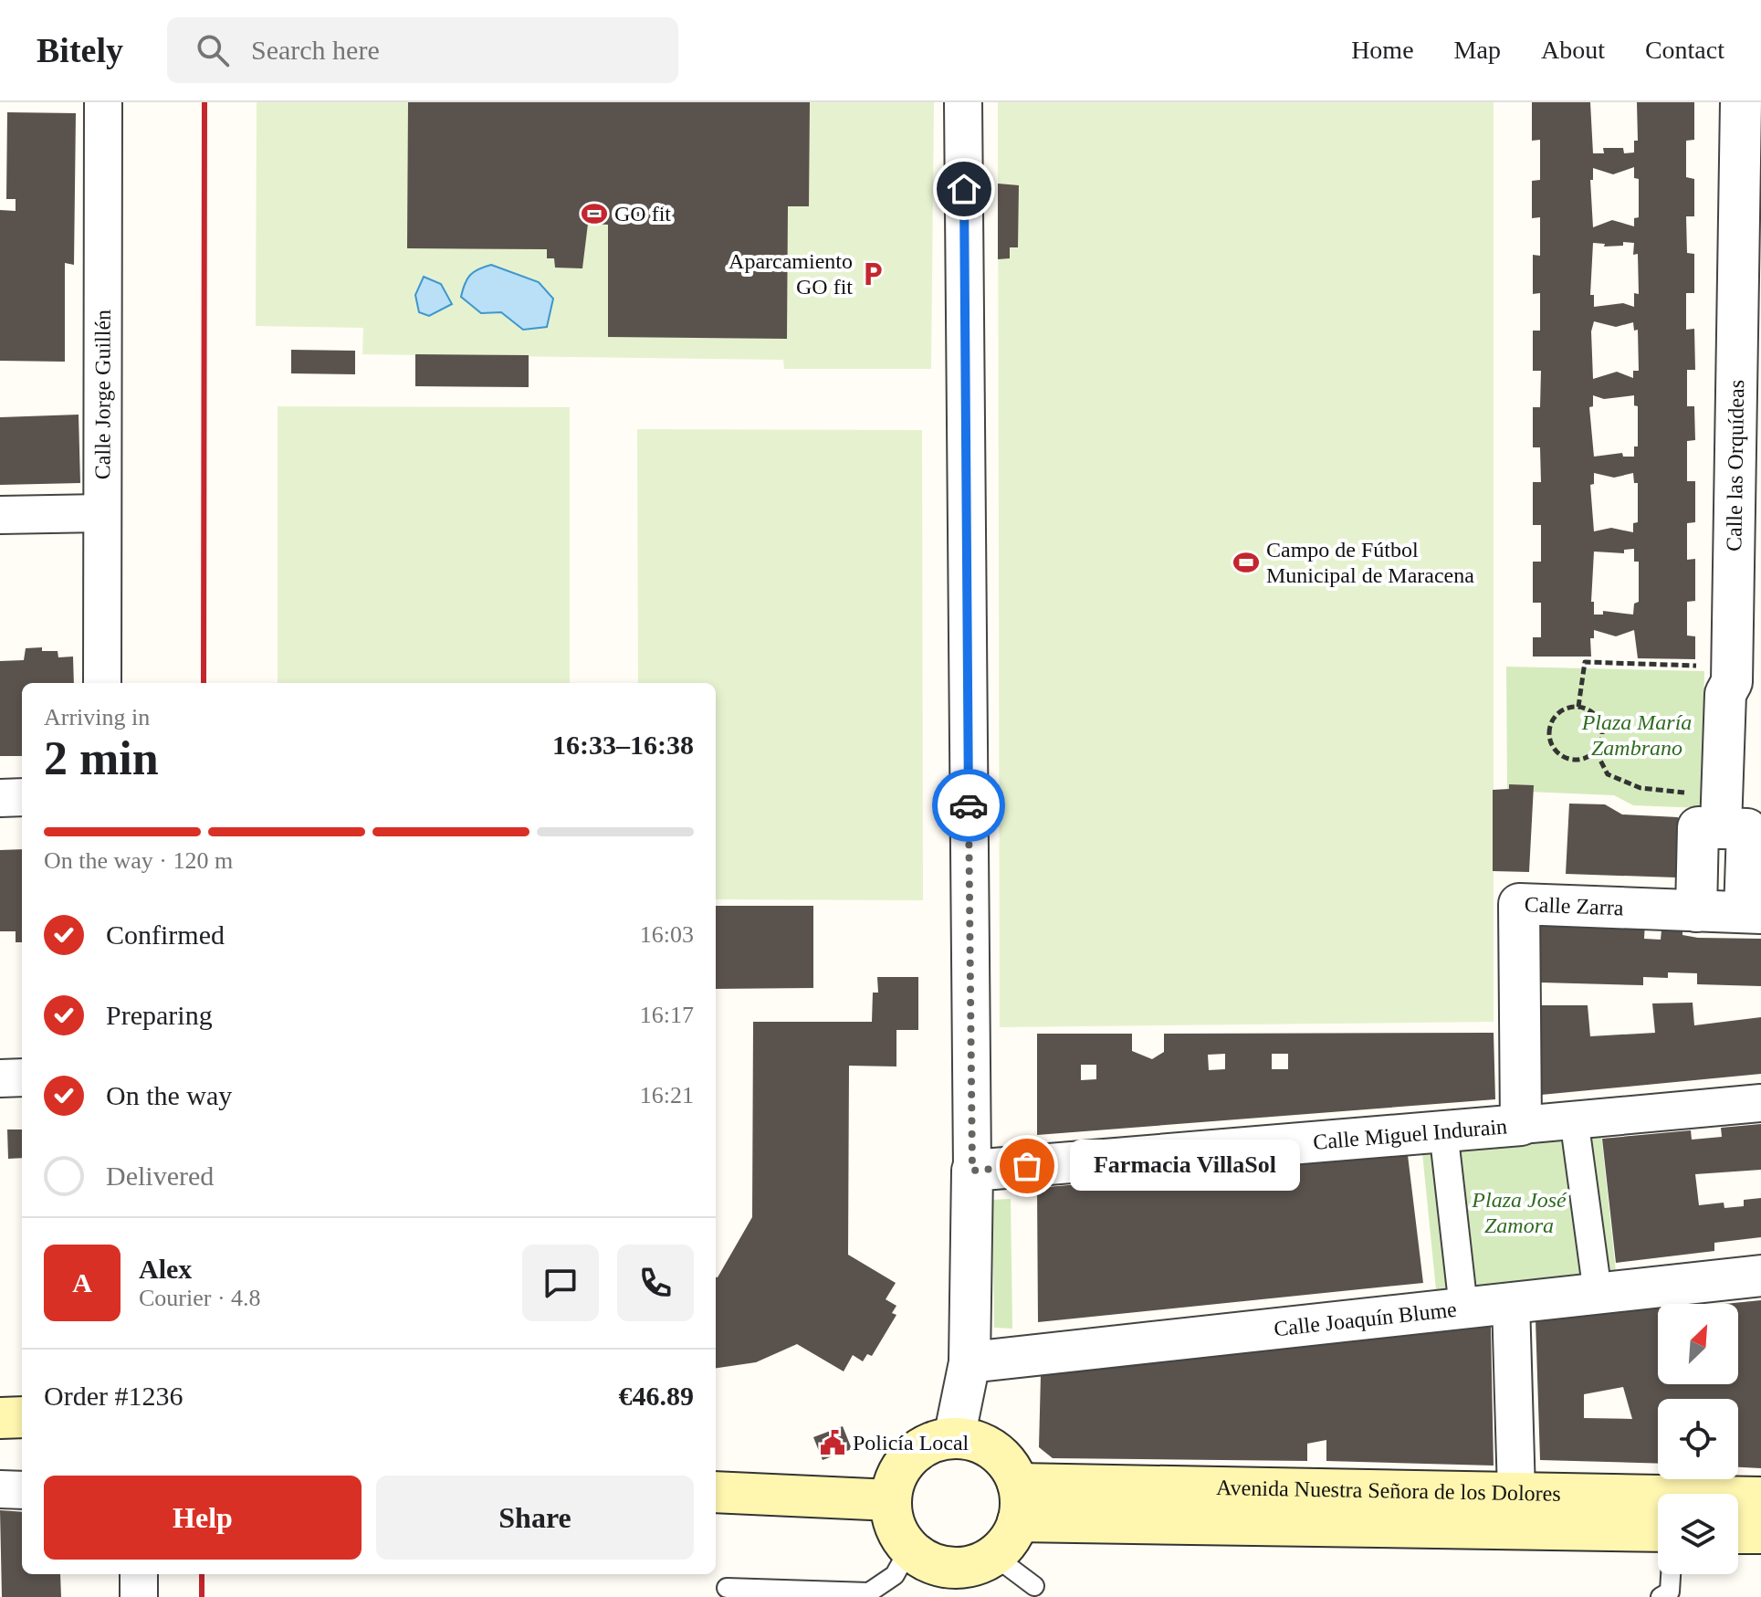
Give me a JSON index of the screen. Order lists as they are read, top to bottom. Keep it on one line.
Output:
{"streets":{"main road":["Avenida Nuestra Señora de los Dolores"],"street":["Calle Jorge Guillén","Calle las Orquídeas","Calle Zarra","Calle Miguel Indurain","Calle Joaquín Blume"]},"crossings":[["Calle Zarra","Calle Miguel Indurain"]],"parks":["Plaza María Zambrano","Plaza José Zamora"],"places":{"sports":["GO fit","Campo de Fútbol Municipal de Maracena"],"parking":["Aparcamiento GO fit"],"other":["Farmacia VillaSol"],"public building":["Policía Local"]},"north":"top right","page":{"header":"Bitely","search":"Search here","nav":["Home","Map","About","Contact"],"heading":["2 min","Arriving in","16:33–16:38"],"panel":["Alex","Courier · 4.8","Order #1236","€46.89"],"bar":"On the way · 120 m","list":[["Confirmed","16:03"],["Preparing","16:17"],["On the way","16:21"],"Delivered"],"bubble":"Farmacia VillaSol","round":"A","buttons":["Help","Share"]}}
